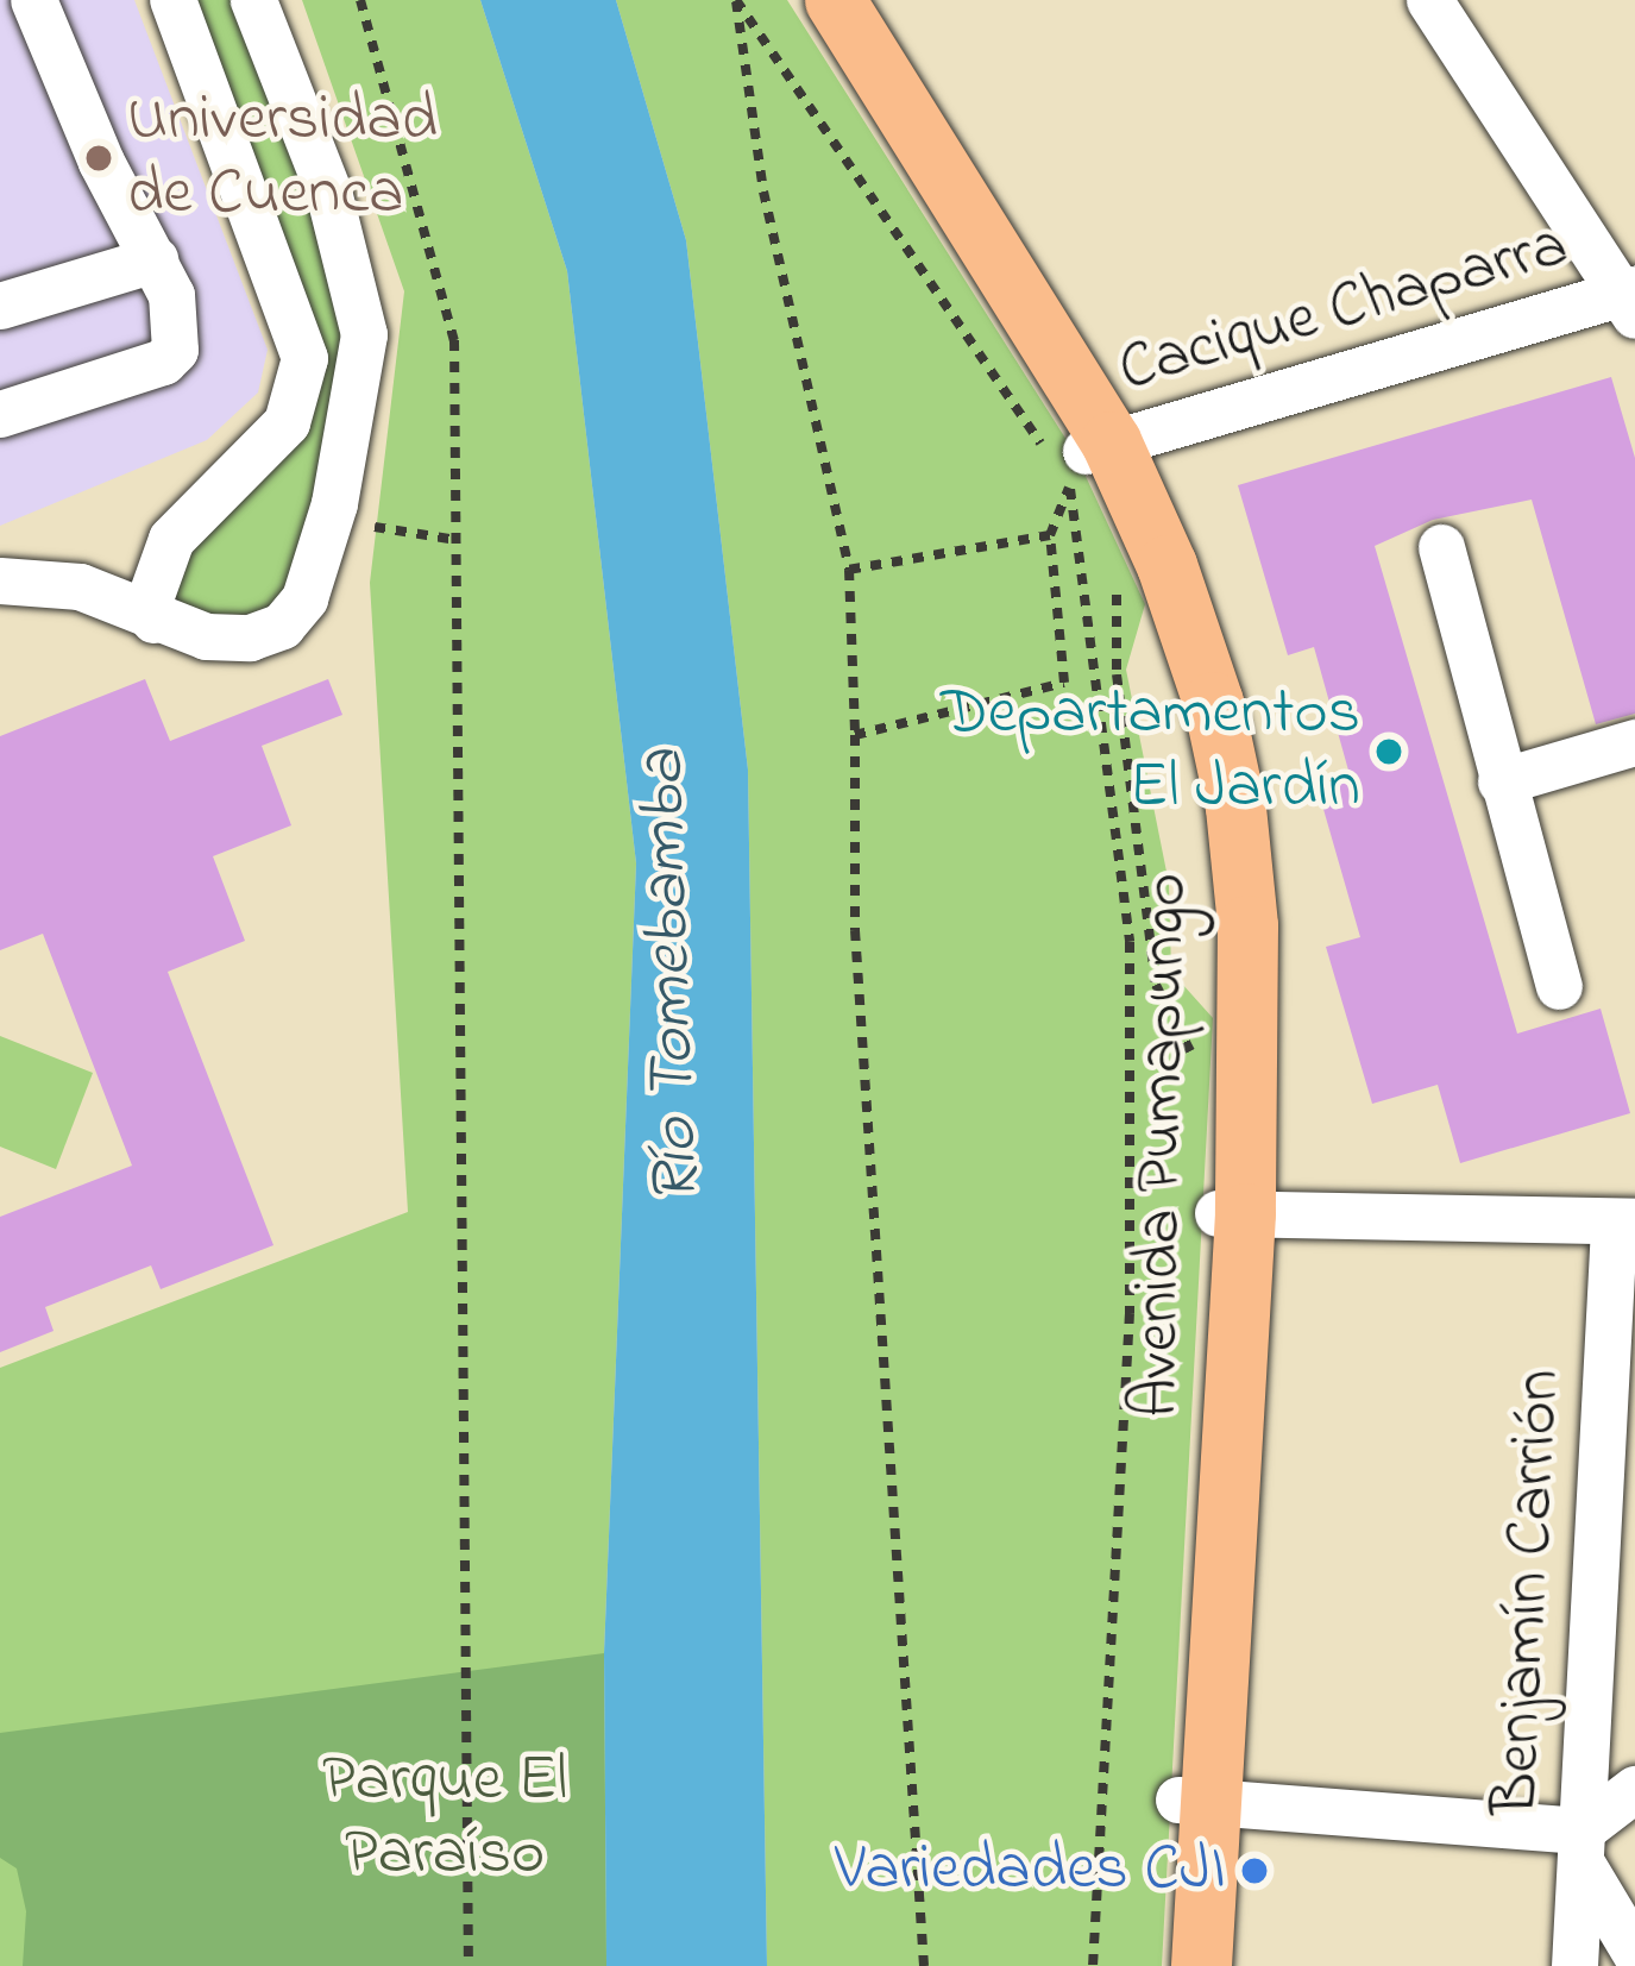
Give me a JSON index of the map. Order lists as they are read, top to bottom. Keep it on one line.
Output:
{"streets":{"main road":["Avenida Pumapungo"],"street":["Cacique Chaparra","Benjamín Carrión"]},"crossings":[["Cacique Chaparra","Avenida Pumapungo"]],"water":["Río Tomebamba"],"parks":["Parque El Paraíso"],"places":["Universidad de Cuenca","Departamentos El Jardín","Variedades CJI"]}
